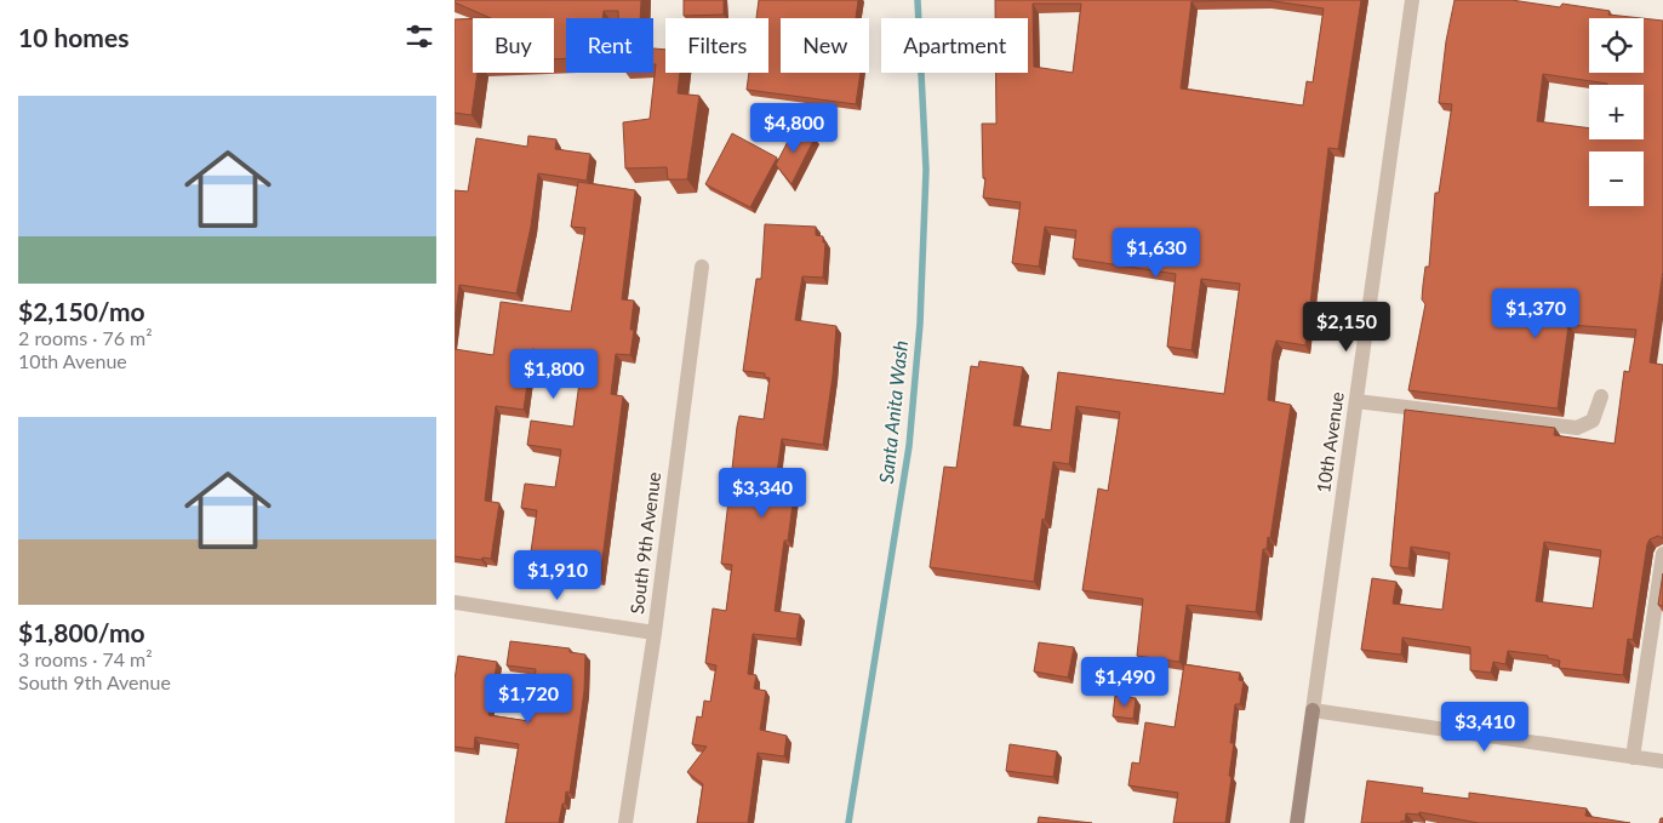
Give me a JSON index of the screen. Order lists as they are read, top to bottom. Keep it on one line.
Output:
{"streets":{"street":["10th Avenue","South 9th Avenue"]},"water":["Santa Anita Wash"],"page":{"heading":"10 homes","map_buttons":["+","−"],"chip":["Buy","Rent","Filters","New","Apartment"],"list":[{"name":"$2,150/mo","note":"2 rooms · 76 m² · 10th Avenue"},{"name":"$1,800/mo","note":"3 rooms · 74 m² · South 9th Avenue"}],"price":["$4,800","$1,630","$1,370","$2,150","$1,800","$3,340","$1,910","$1,490","$1,720","$3,410"]}}
